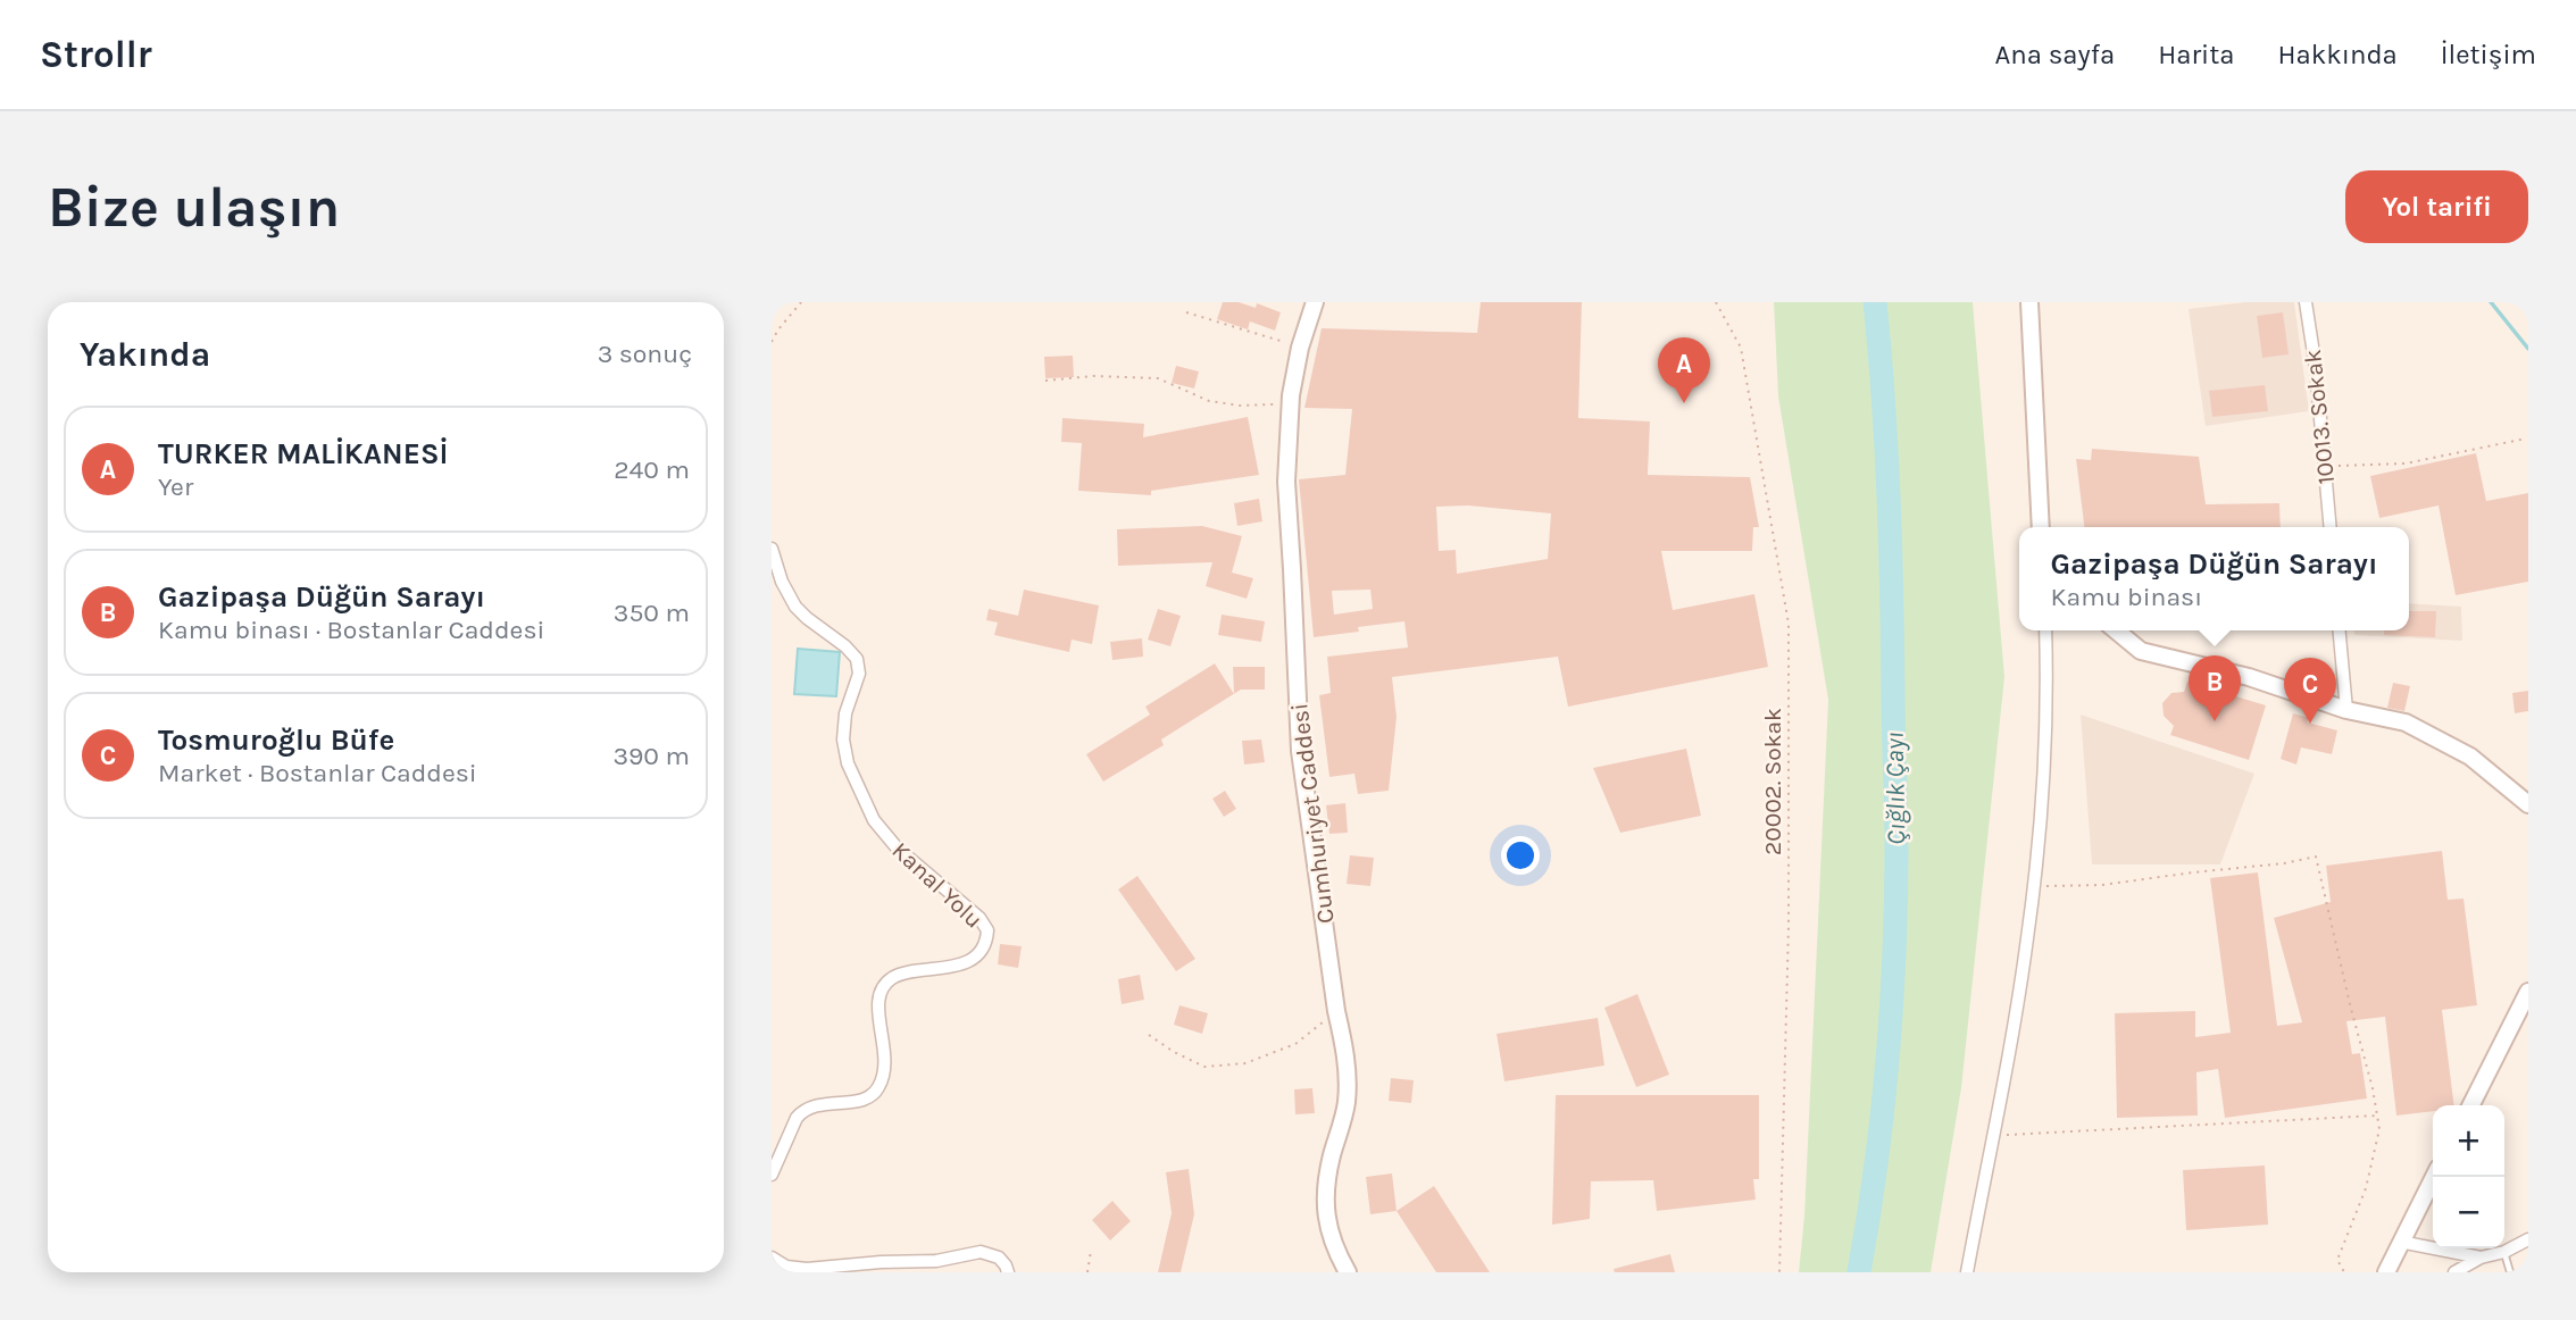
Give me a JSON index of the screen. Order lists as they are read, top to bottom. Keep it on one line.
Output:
{"streets":{"street":["10013. Sokak","Cumhuriyet Caddesi","Kanal Yolu"],"path":["20002. Sokak"]},"water":["Çığlık Çayı"],"page":{"header":"Strollr","nav":["Ana sayfa","Harita","Hakkında","İletişim"],"buttons":"Yol tarifi","title":"Bize ulaşın","heading":["Yakında","3 sonuç"],"pins":["A","B","C"],"list":[{"mark":"A","name":"TURKER MALİKANESİ","note":"Yer","value":"240 m"},{"mark":"B","name":"Gazipaşa Düğün Sarayı","note":"Kamu binası · Bostanlar Caddesi","value":"350 m"},{"mark":"C","name":"Tosmuroğlu Büfe","note":"Market · Bostanlar Caddesi","value":"390 m"}],"popup":["Gazipaşa Düğün Sarayı","Kamu binası"],"map_buttons":["+","−"]}}
